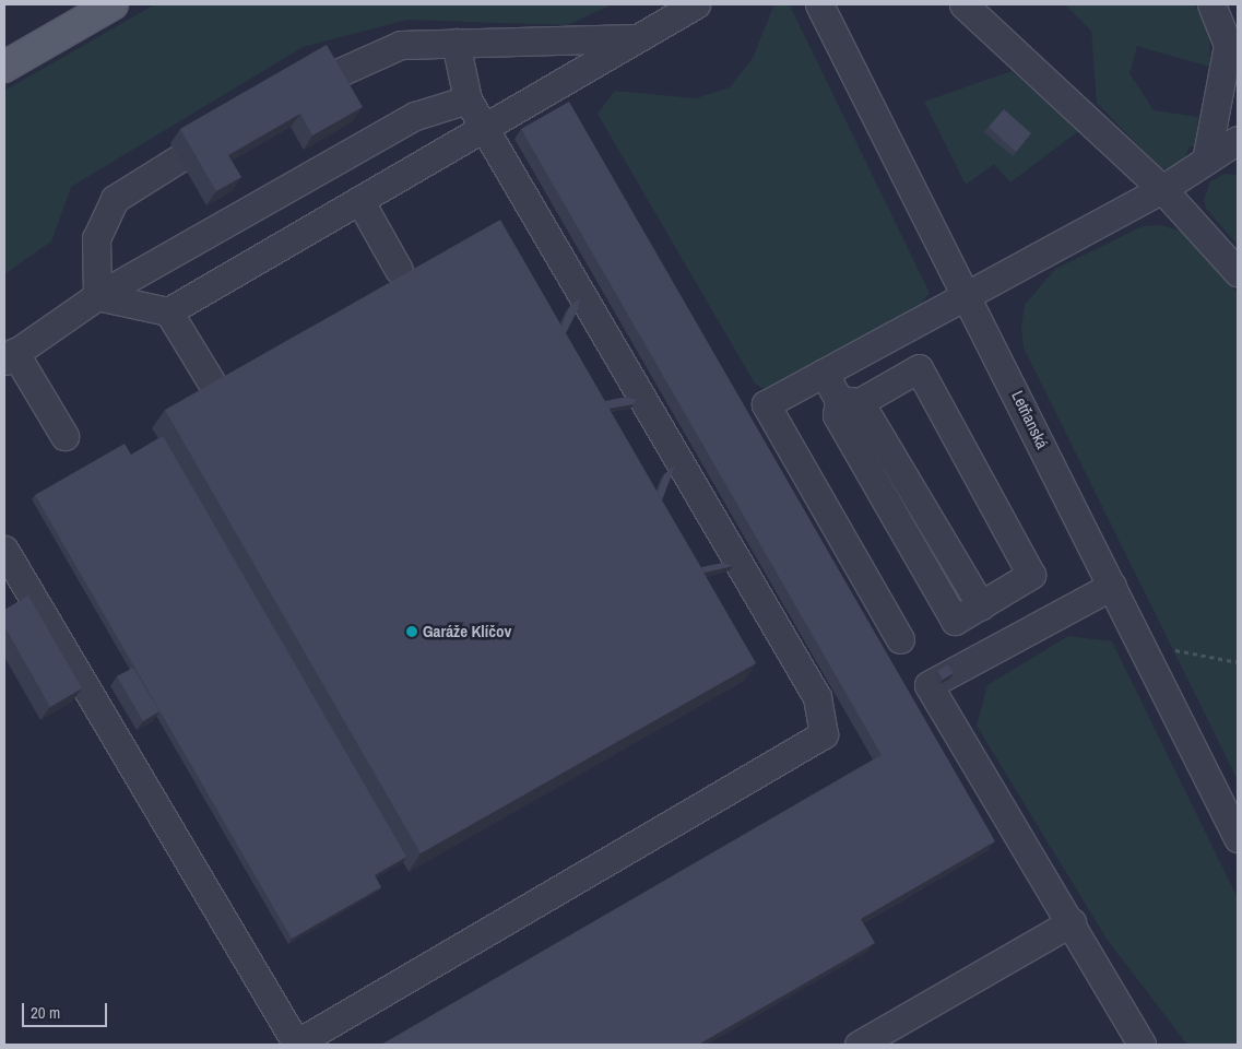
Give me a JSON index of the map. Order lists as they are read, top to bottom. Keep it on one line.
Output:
{"streets":{"street":["Letňanská"]},"places":["Garáže Klíčov"],"scale_bar":"20 m"}
